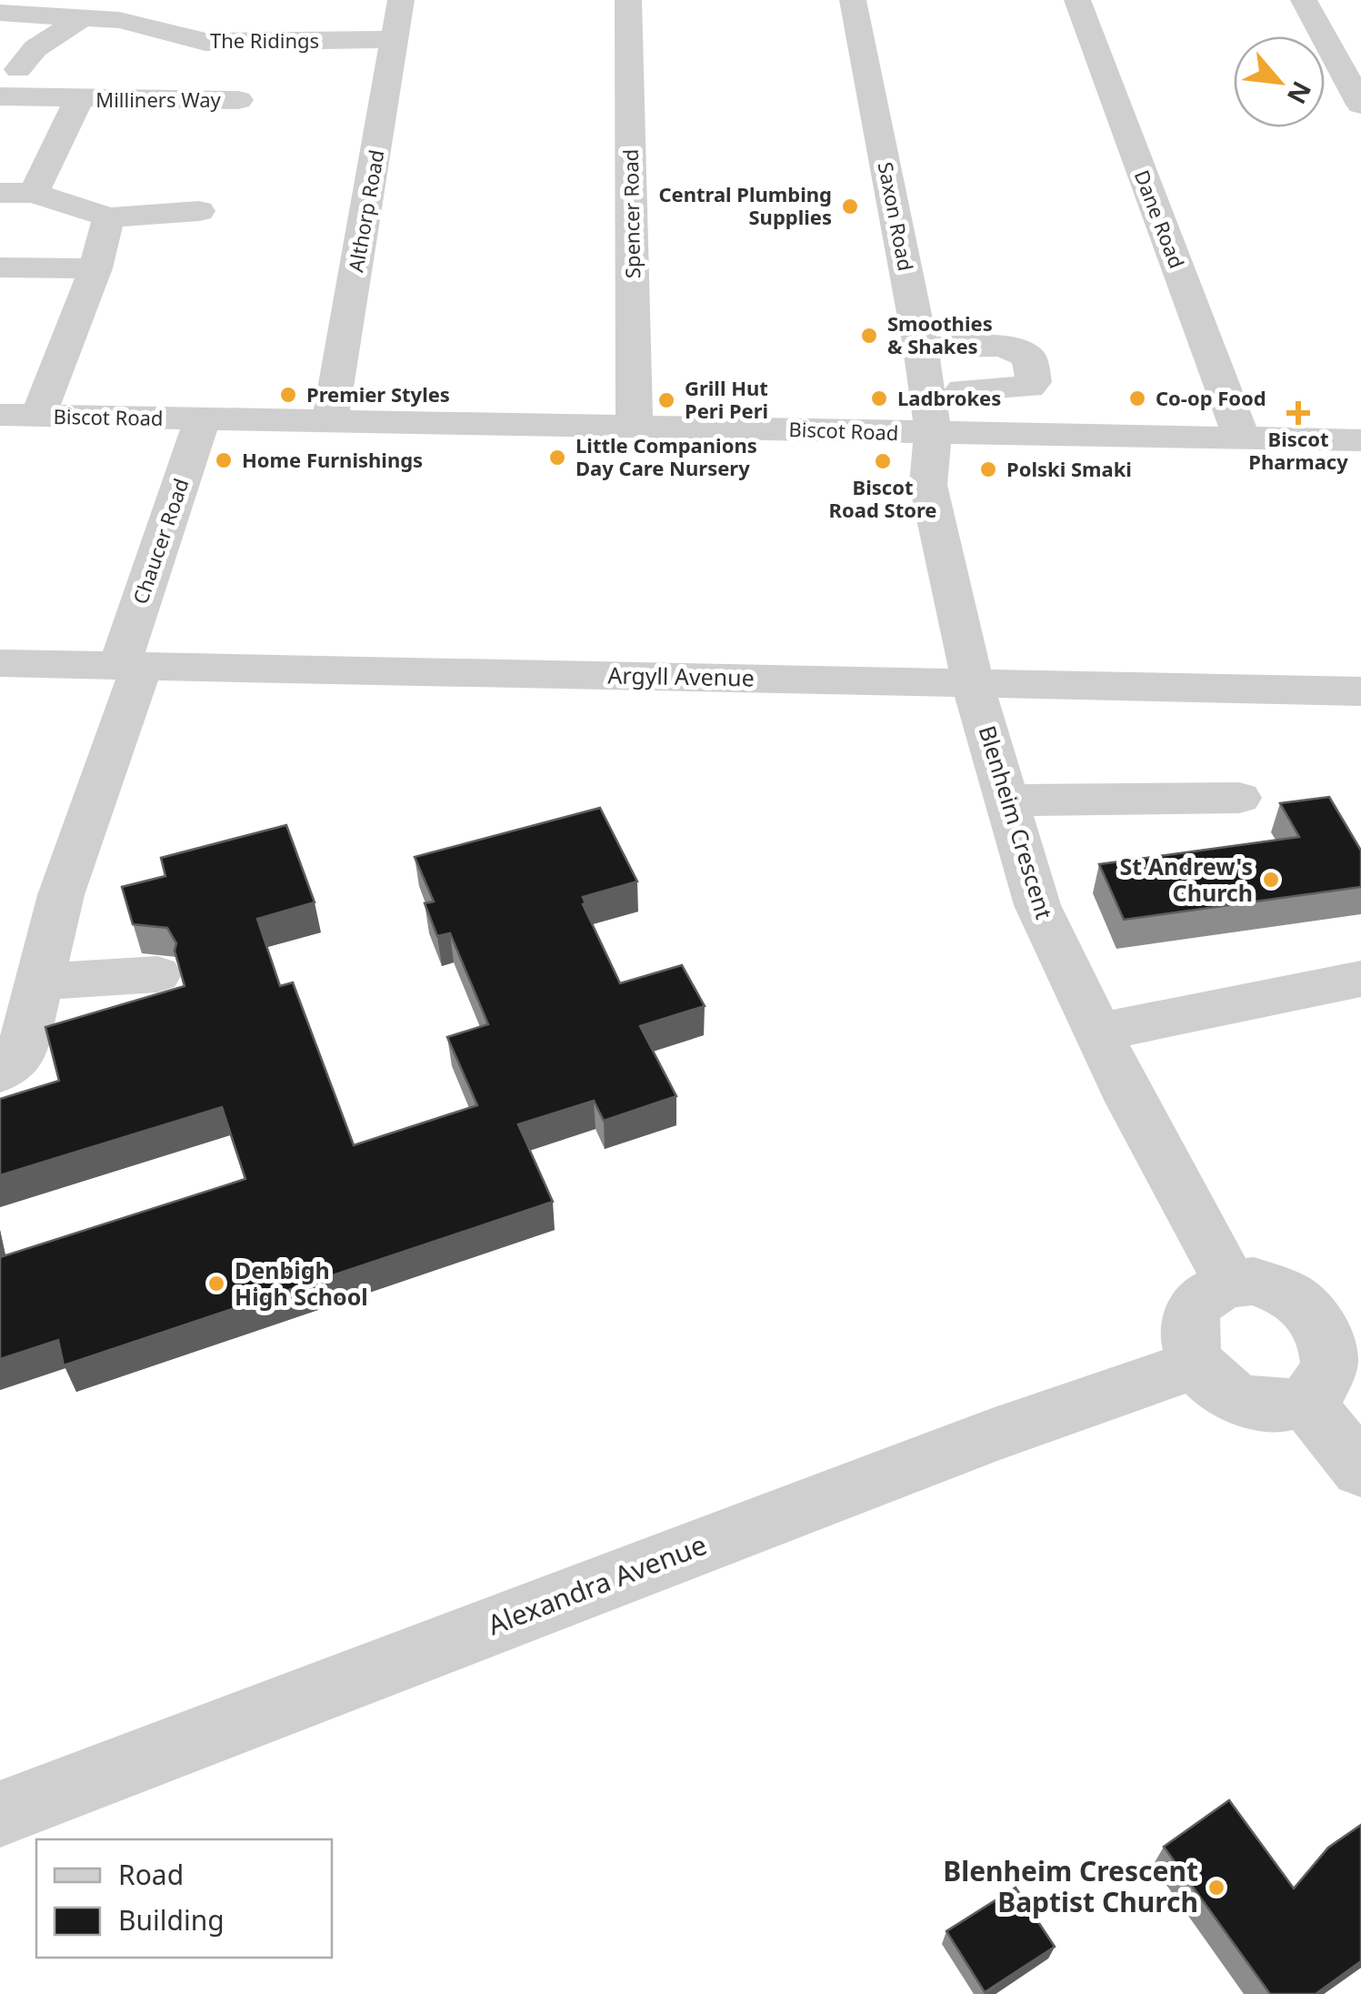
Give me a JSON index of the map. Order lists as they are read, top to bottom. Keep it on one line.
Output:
{"streets":{"street":["The Ridings","Milliners Way","Althorp Road","Spencer Road","Saxon Road","Dane Road","Biscot Road","Chaucer Road","Argyll Avenue","Blenheim Crescent","Alexandra Avenue"]},"crossings":[["The Ridings","Althorp Road"],["Althorp Road","Biscot Road"],["Spencer Road","Biscot Road"],["Saxon Road","Biscot Road"],["Saxon Road","Blenheim Crescent"],["Dane Road","Biscot Road"],["Biscot Road","Chaucer Road"],["Biscot Road","Blenheim Crescent"],["Chaucer Road","Argyll Avenue"],["Argyll Avenue","Blenheim Crescent"],["Blenheim Crescent","Alexandra Avenue"]],"places":{"other":["Central Plumbing Supplies","Smoothies & Shakes","Premier Styles","Ladbrokes","Co-op Food","Grill Hut Peri Peri","Little Companions Day Care Nursery","Home Furnishings","Biscot Road Store","Polski Smaki","St Andrew's Church","Denbigh High School","Blenheim Crescent Baptist Church"],"health":["Biscot Pharmacy"]},"legend":["Road","Building"],"north":"bottom right"}
